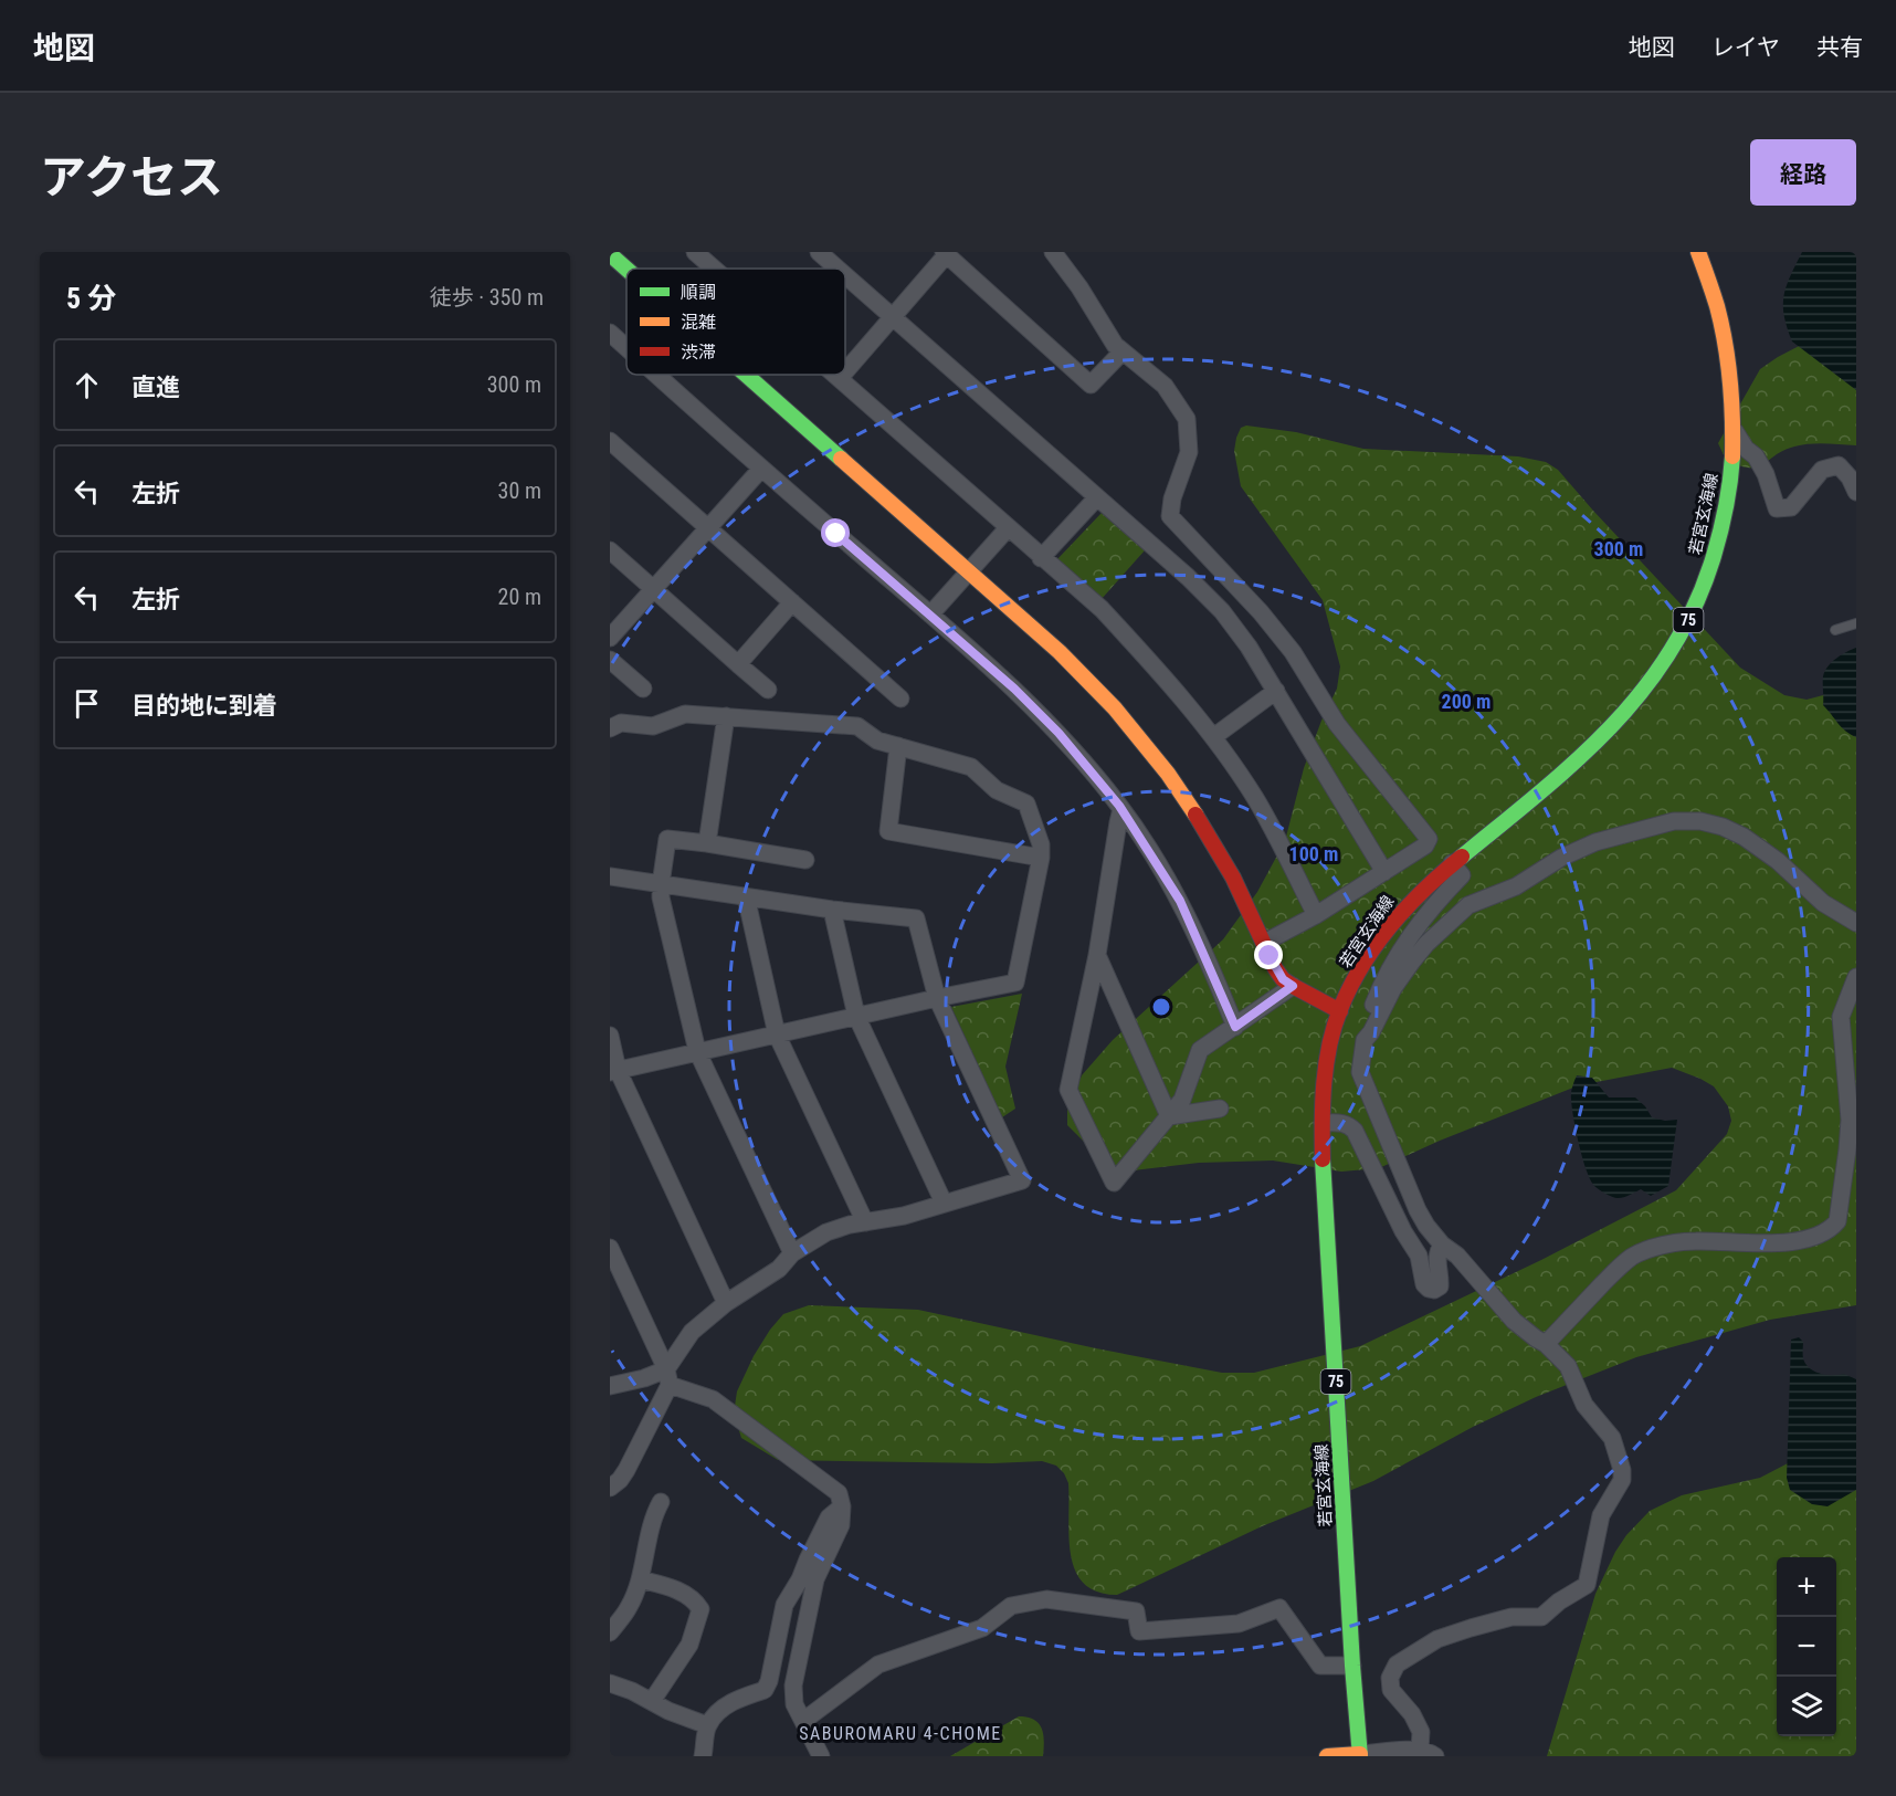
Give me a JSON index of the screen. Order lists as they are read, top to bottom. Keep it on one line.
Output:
{"streets":{"main road":["若宮玄海線","75"]},"districts":["SABUROMARU 4-CHOME"],"legend":["順調","混雑","渋滞"],"page":{"header":"地図","nav":["地図","レイヤ","共有"],"title":"アクセス","buttons":"経路","heading":["5 分","徒歩 · 350 m"],"list":[["直進","300 m"],["左折","30 m"],["左折","20 m"],"目的地に到着"],"map_buttons":["+","−"]},"rings":["300 m","200 m","100 m"]}
